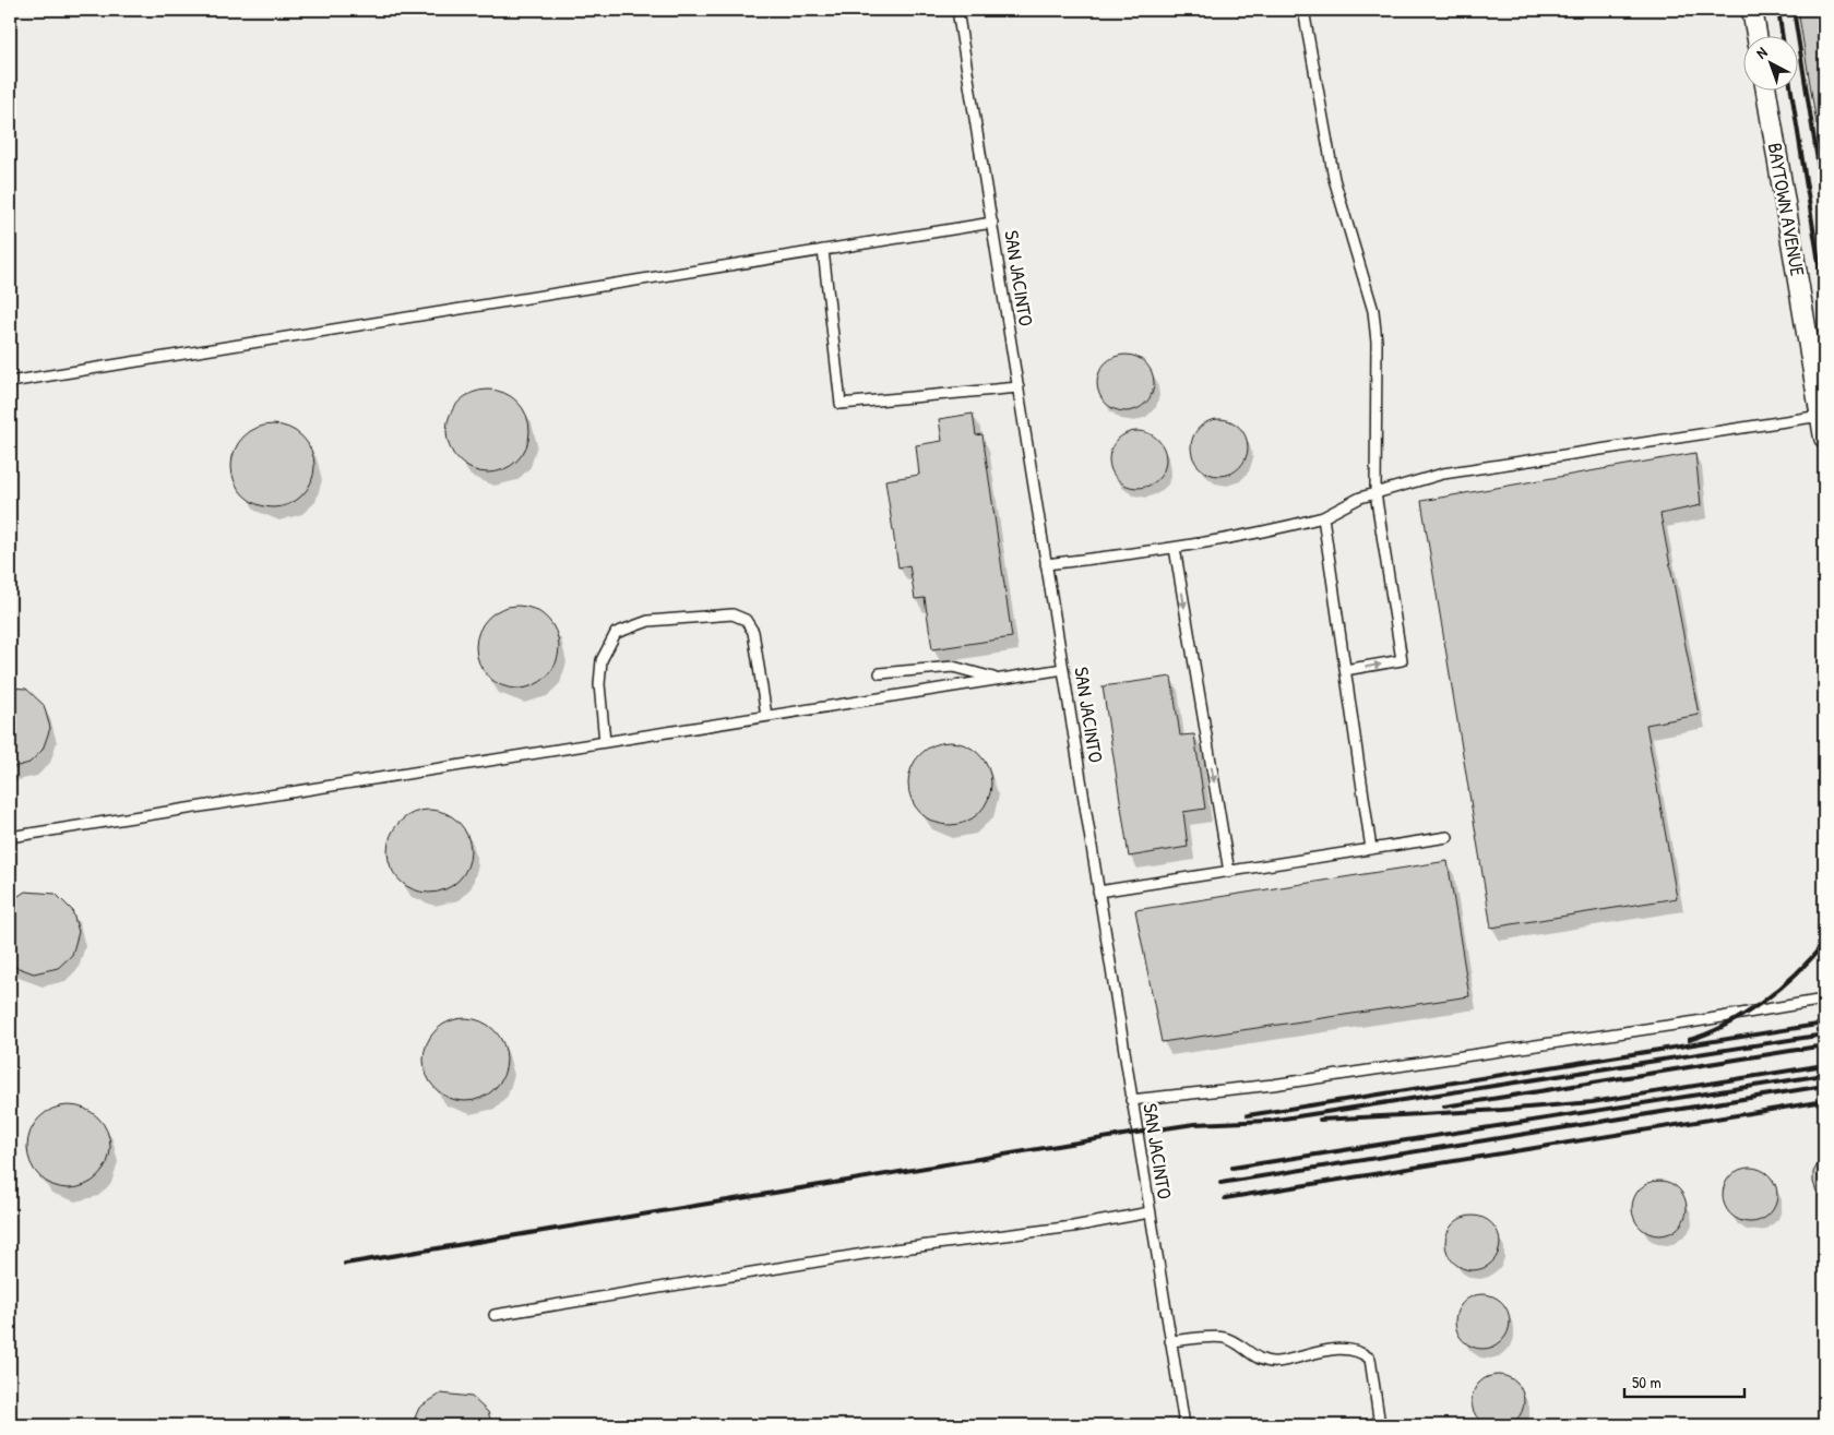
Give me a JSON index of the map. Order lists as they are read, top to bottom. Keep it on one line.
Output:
{"streets":{"street":["BAYTOWN AVENUE"],"lane":["SAN JACINTO"]},"scale_bar":"50 m","north":"top left"}
